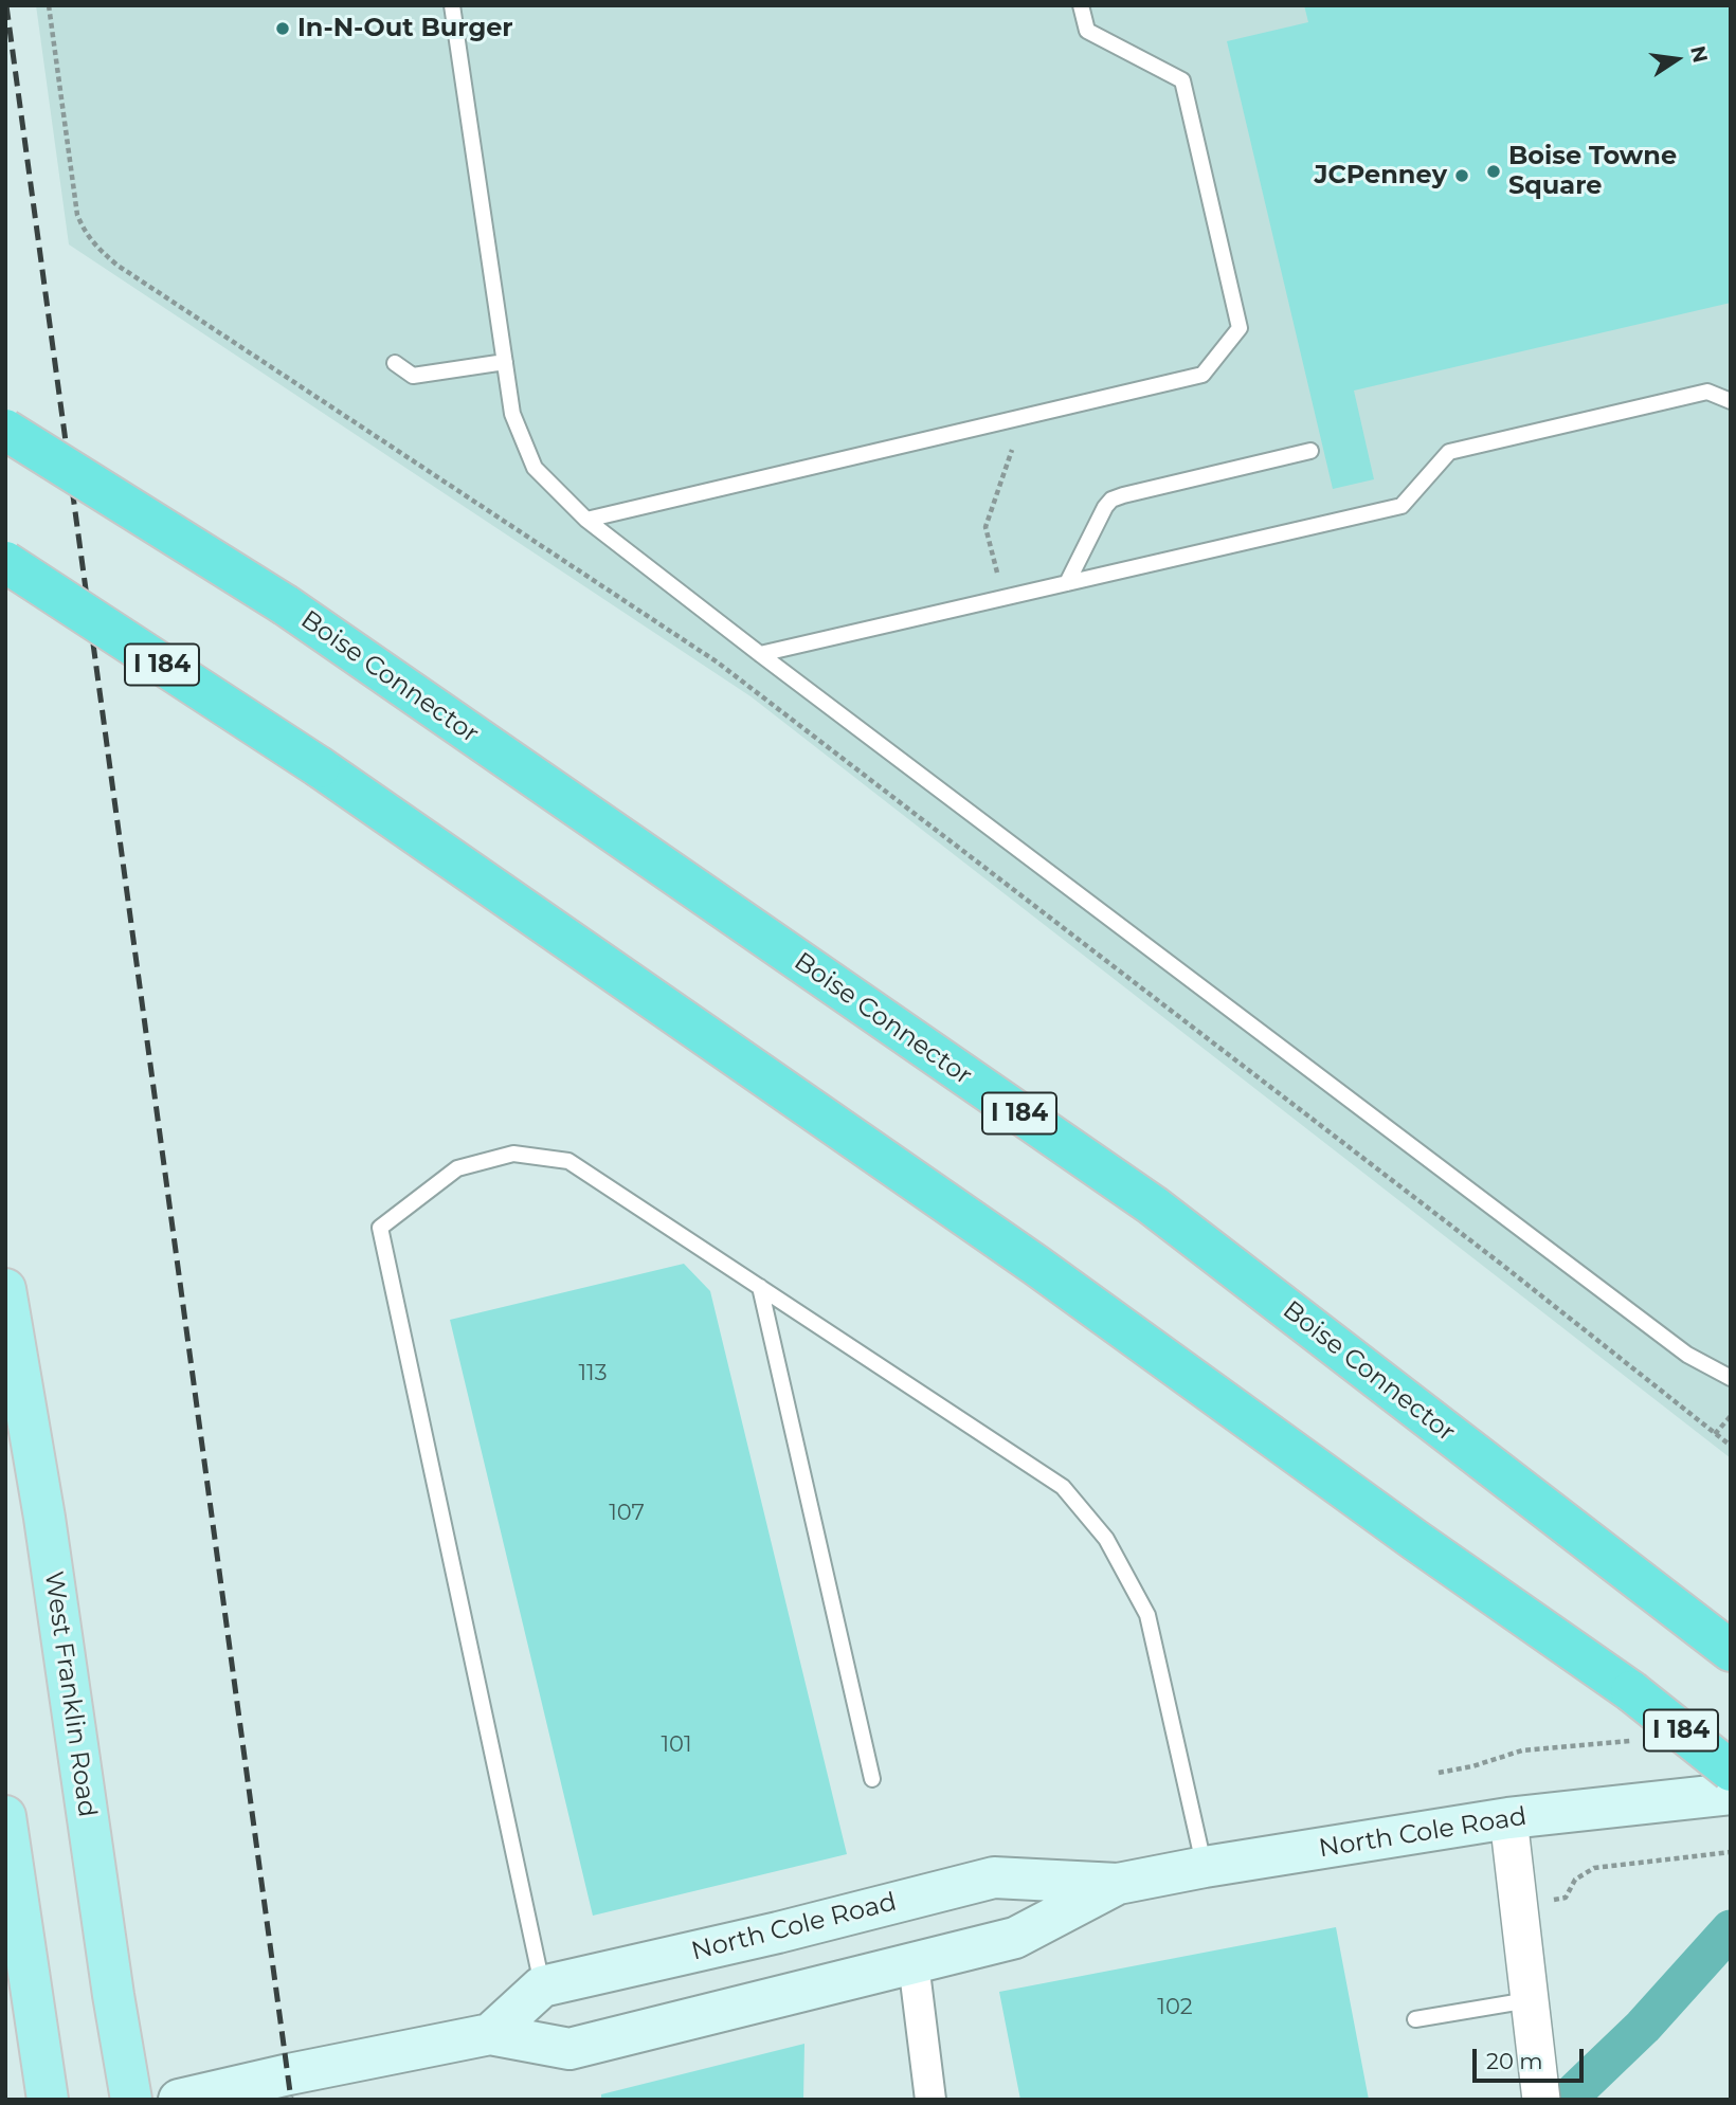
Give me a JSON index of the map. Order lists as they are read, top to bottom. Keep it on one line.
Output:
{"streets":{"highway":["I 184","Boise Connector"],"main road":["West Franklin Road","North Cole Road"]},"places":["In-N-Out Burger","Boise Towne Square","JCPenney"],"house_numbers":["113","107","101","102"],"scale_bar":"20 m","north":"right"}
